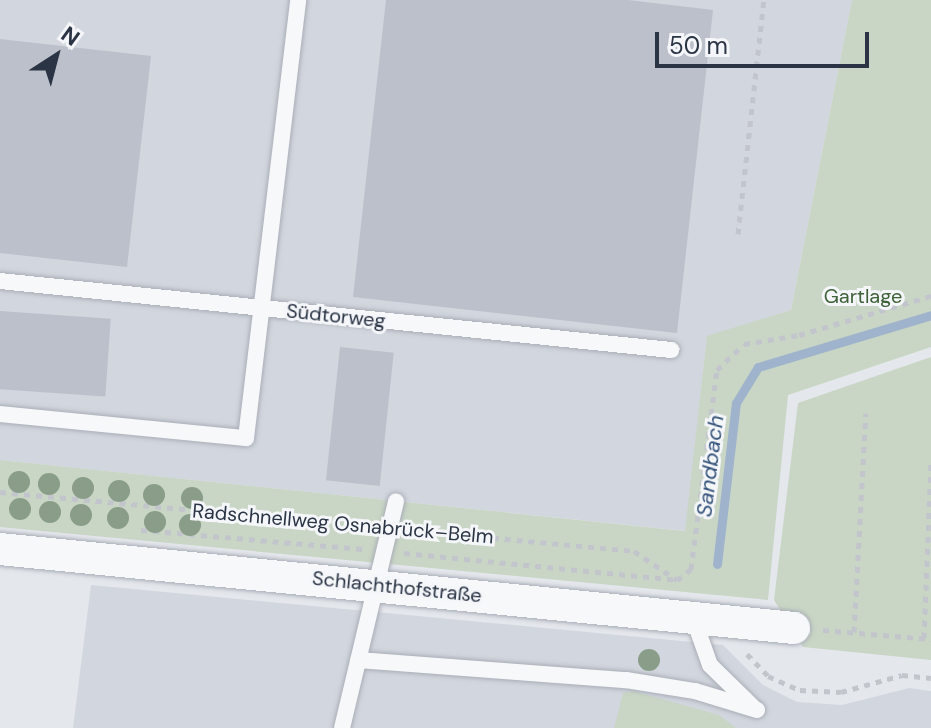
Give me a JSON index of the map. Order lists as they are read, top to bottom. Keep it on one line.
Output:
{"streets":{"street":["Schlachthofstraße"],"lane":["Südtorweg"],"path":["Radschnellweg Osnabrück–Belm"]},"water":["Sandbach"],"parks":["Gartlage"],"scale_bar":"50 m","north":"top right"}
